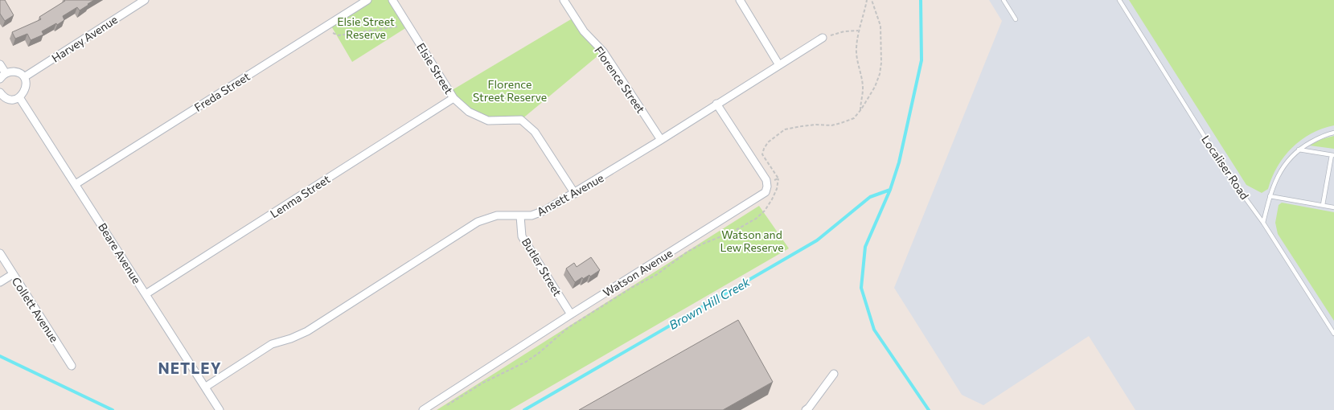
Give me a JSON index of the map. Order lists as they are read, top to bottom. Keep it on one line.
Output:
{"streets":{"street":["Harvey Avenue","Elsie Street","Florence Street","Freda Street","Ansett Avenue","Lenma Street","Beare Avenue","Butler Street","Watson Avenue","Collett Avenue"],"lane":["Localiser Road"]},"crossings":[["Elsie Street","Ansett Avenue"],["Elsie Street","Lenma Street"],["Florence Street","Ansett Avenue"],["Freda Street","Beare Avenue"],["Ansett Avenue","Beare Avenue"],["Ansett Avenue","Butler Street"],["Lenma Street","Beare Avenue"],["Butler Street","Watson Avenue"]],"districts":["NETLEY"],"water":["Brown Hill Creek"],"parks":["Elsie Street Reserve","Florence Street Reserve","Watson and Lew Reserve"]}
